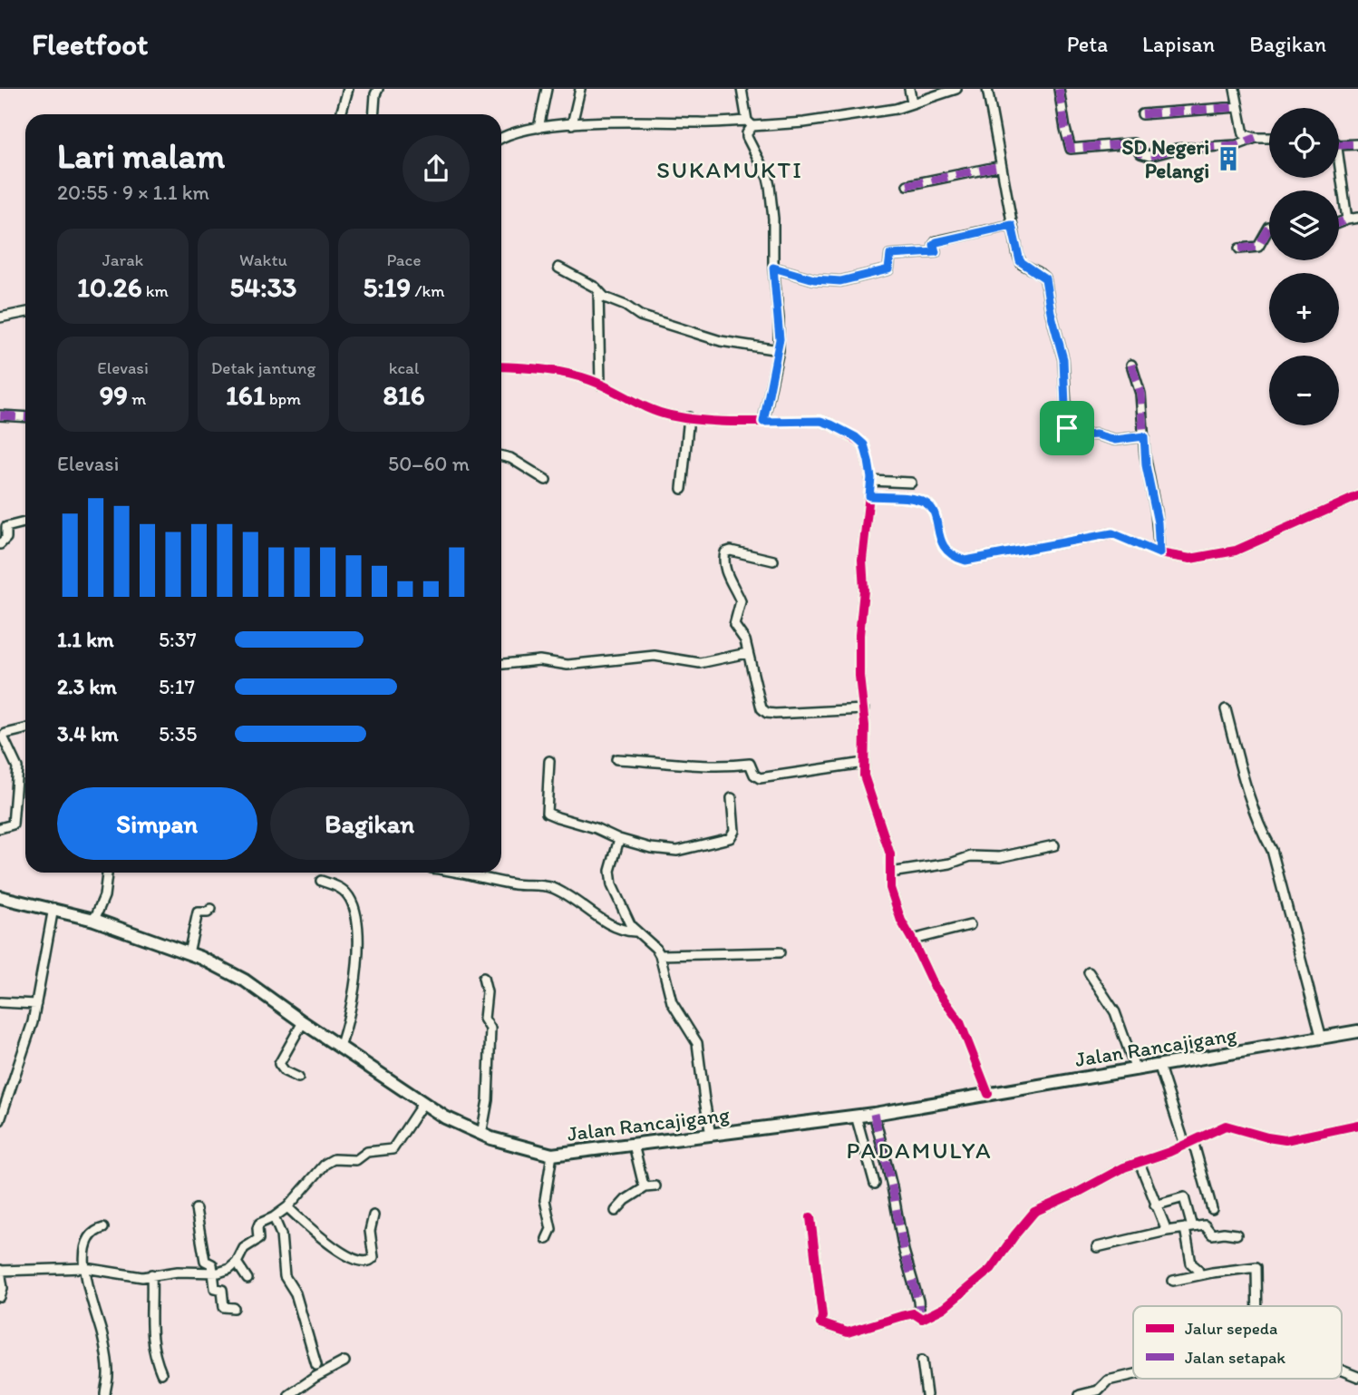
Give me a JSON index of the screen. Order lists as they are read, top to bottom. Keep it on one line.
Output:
{"streets":{"main road":["Jalan Rancajigang"]},"districts":["SUKAMUKTI","PADAMULYA"],"places":{"building":["SD Negeri Pelangi"]},"legend":["Jalur sepeda","Jalan setapak"],"page":{"header":"Fleetfoot","nav":["Peta","Lapisan","Bagikan"],"map_buttons":["+","−"],"heading":["Lari malam","20:55 · 9 × 1.1 km"],"stats":[["Jarak","10.26 km"],["Waktu","54:33"],["Pace","5:19 /km"],["Elevasi","99 m"],["Detak jantung","161 bpm"],["kcal","816"]],"chart":["Elevasi","50–60 m"],"list":[{"name":"1.1 km","note":"5:37"},{"name":"2.3 km","note":"5:17"},{"name":"3.4 km","note":"5:35"}],"buttons":["Simpan","Bagikan"]}}
